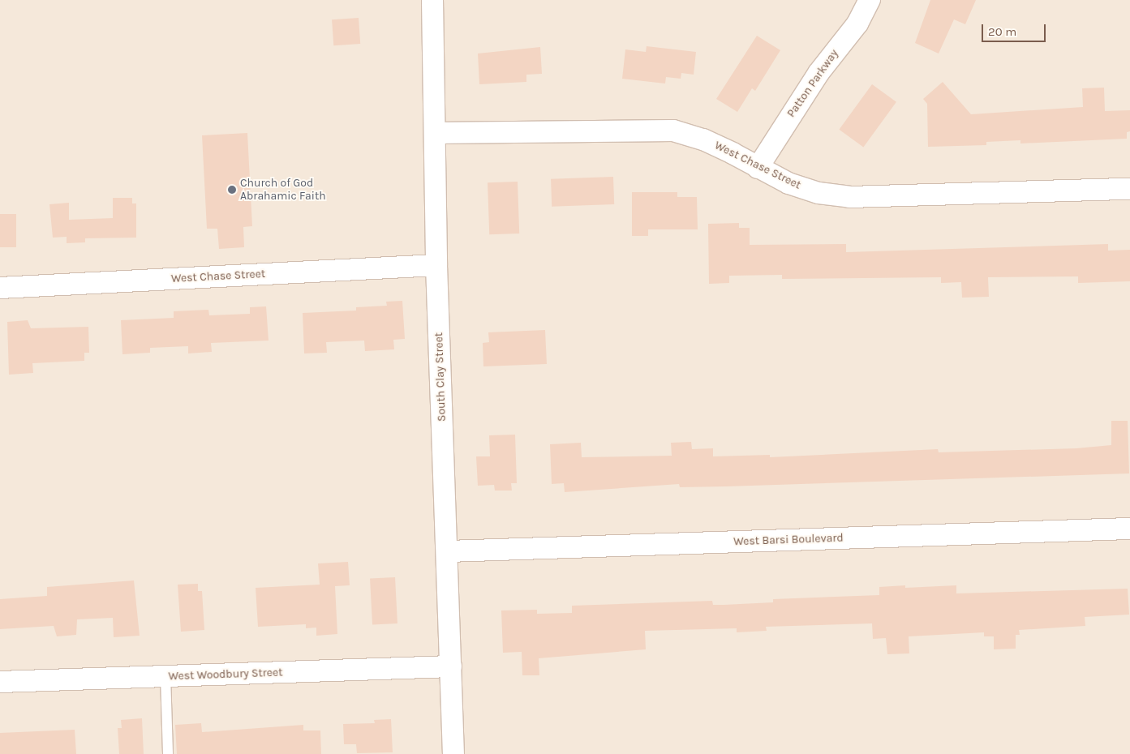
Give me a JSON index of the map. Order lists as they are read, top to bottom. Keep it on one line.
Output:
{"streets":{"street":["Patton Parkway","West Chase Street","South Clay Street","West Barsi Boulevard","West Woodbury Street"]},"crossings":[["Patton Parkway","West Chase Street"],["West Chase Street","South Clay Street"],["South Clay Street","West Barsi Boulevard"],["South Clay Street","West Woodbury Street"]],"places":["Church of God Abrahamic Faith"],"scale_bar":"20 m"}
